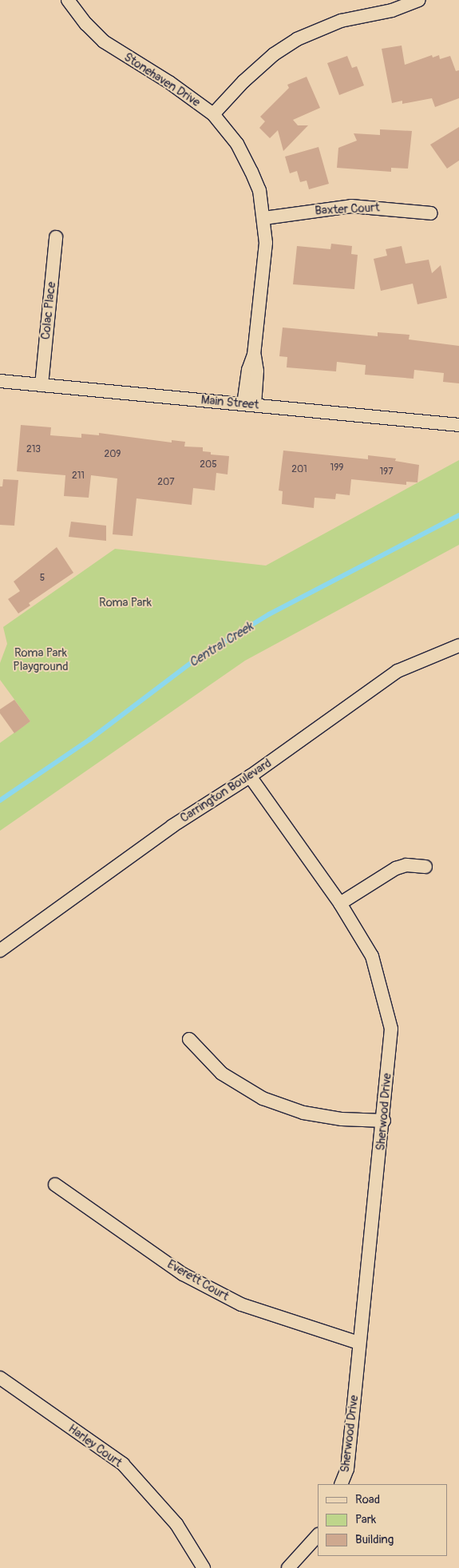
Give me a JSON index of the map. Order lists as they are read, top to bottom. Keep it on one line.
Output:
{"streets":{"street":["Stonehaven Drive","Baxter Court","Colac Place","Main Street","Carrington Boulevard","Sherwood Drive","Everett Court","Harley Court"]},"crossings":[["Stonehaven Drive","Baxter Court"],["Stonehaven Drive","Main Street"],["Colac Place","Main Street"],["Carrington Boulevard","Sherwood Drive"],["Sherwood Drive","Everett Court"]],"water":["Central Creek"],"parks":["Roma Park","Roma Park Playground"],"house_numbers":["213","209","205","199","201","197","211","207","5"],"legend":["Road","Park","Building"]}
